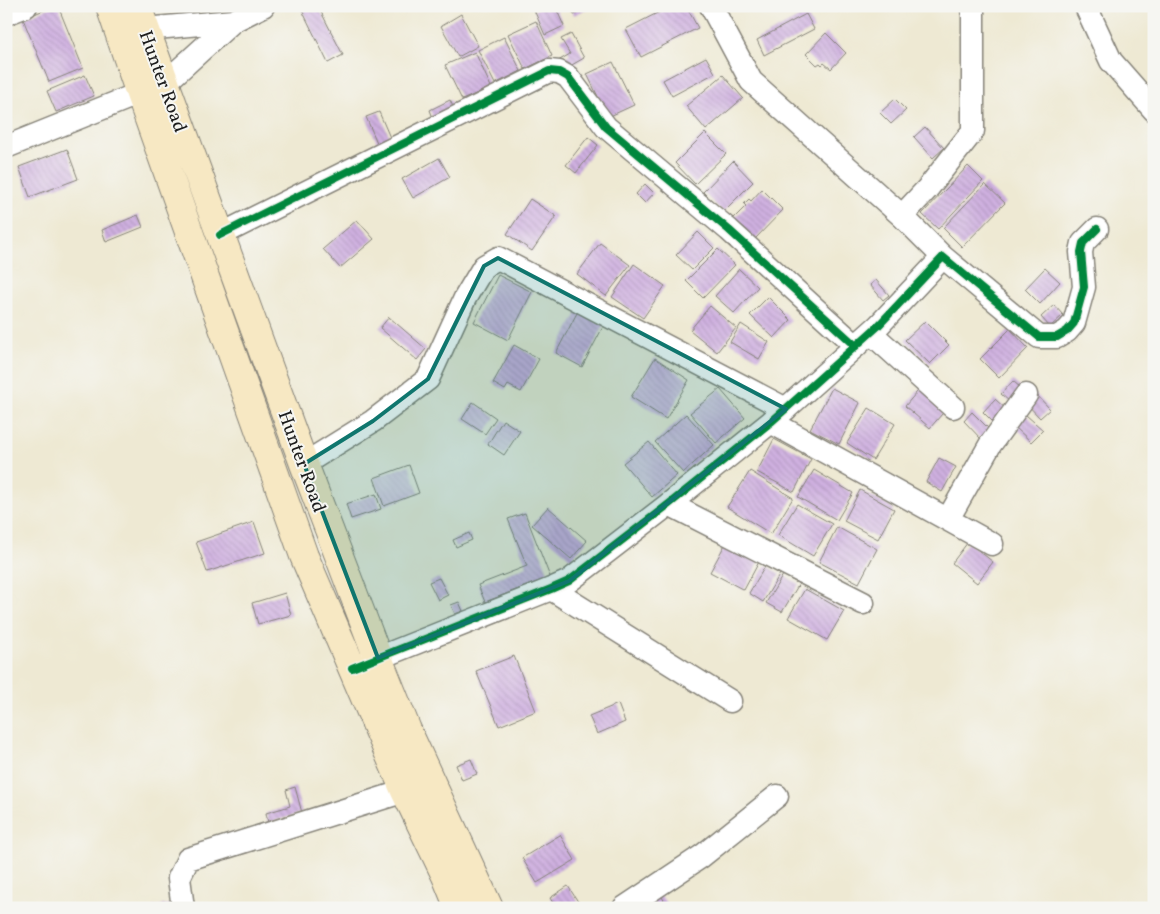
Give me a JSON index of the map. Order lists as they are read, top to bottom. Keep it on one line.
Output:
{"streets":{"main road":["Hunter Road"]}}
